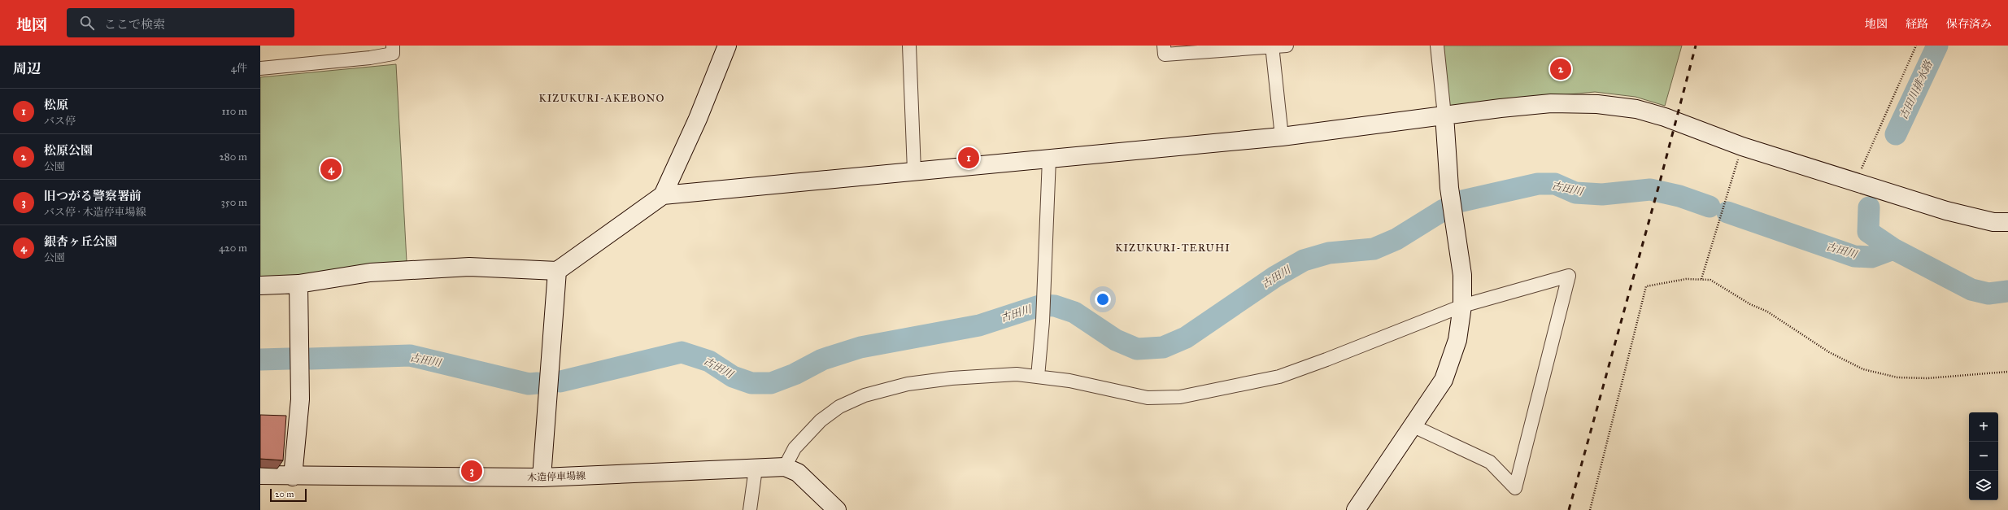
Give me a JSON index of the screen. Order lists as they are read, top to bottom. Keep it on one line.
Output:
{"streets":{"street":["木造停車場線"]},"districts":["KIZUKURI-AKEBONO","KIZUKURI-TERUHI"],"water":["古田川排水路","古田川"],"scale_bar":"20 m","page":{"header":"地図","search":"ここで検索","nav":["地図","経路","保存済み"],"heading":["周辺","4件"],"pins":["2","1","4","3"],"list":[{"mark":"1","name":"松原","note":"バス停","value":"110 m"},{"mark":"2","name":"松原公園","note":"公園","value":"280 m"},{"mark":"3","name":"旧つがる警察署前","note":"バス停 · 木造停車場線","value":"350 m"},{"mark":"4","name":"銀杏ヶ丘公園","note":"公園","value":"420 m"}],"map_buttons":["+","−"],"scale":"20 m"}}
